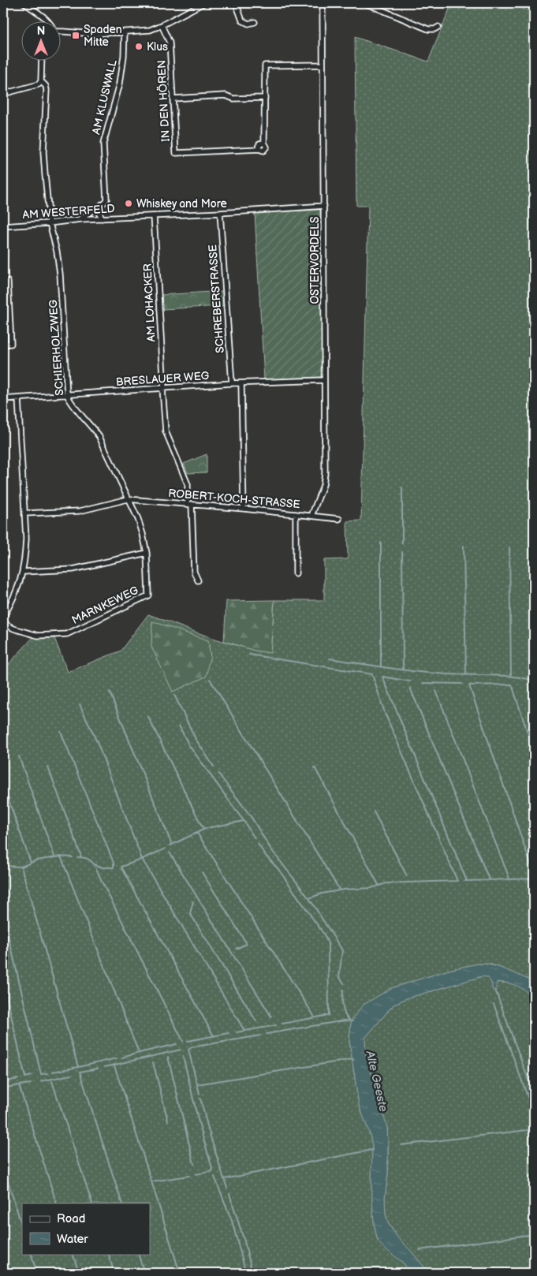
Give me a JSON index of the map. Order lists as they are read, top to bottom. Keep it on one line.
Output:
{"streets":{"street":["AM KLUSWALL","IN DEN HÖREN","AM WESTERFELD","OSTERVORDELS","SCHREBERSTRASSE","AM LOHACKER","SCHIERHOLZWEG","BRESLAUER WEG","ROBERT-KOCH-STRASSE","MARNKEWEG"]},"crossings":[["AM KLUSWALL","AM WESTERFELD"],["AM WESTERFELD","OSTERVORDELS"],["AM WESTERFELD","SCHREBERSTRASSE"],["AM WESTERFELD","AM LOHACKER"],["AM WESTERFELD","SCHIERHOLZWEG"],["OSTERVORDELS","BRESLAUER WEG"],["OSTERVORDELS","ROBERT-KOCH-STRASSE"],["SCHREBERSTRASSE","BRESLAUER WEG"],["AM LOHACKER","BRESLAUER WEG"],["AM LOHACKER","ROBERT-KOCH-STRASSE"],["SCHIERHOLZWEG","BRESLAUER WEG"],["SCHIERHOLZWEG","ROBERT-KOCH-STRASSE"],["SCHIERHOLZWEG","MARNKEWEG"]],"water":["Alte Geeste"],"places":{"transit":["Spaden Mitte"],"other":["Klus","Whiskey and More"]},"legend":["Road","Water"],"north":"top"}
